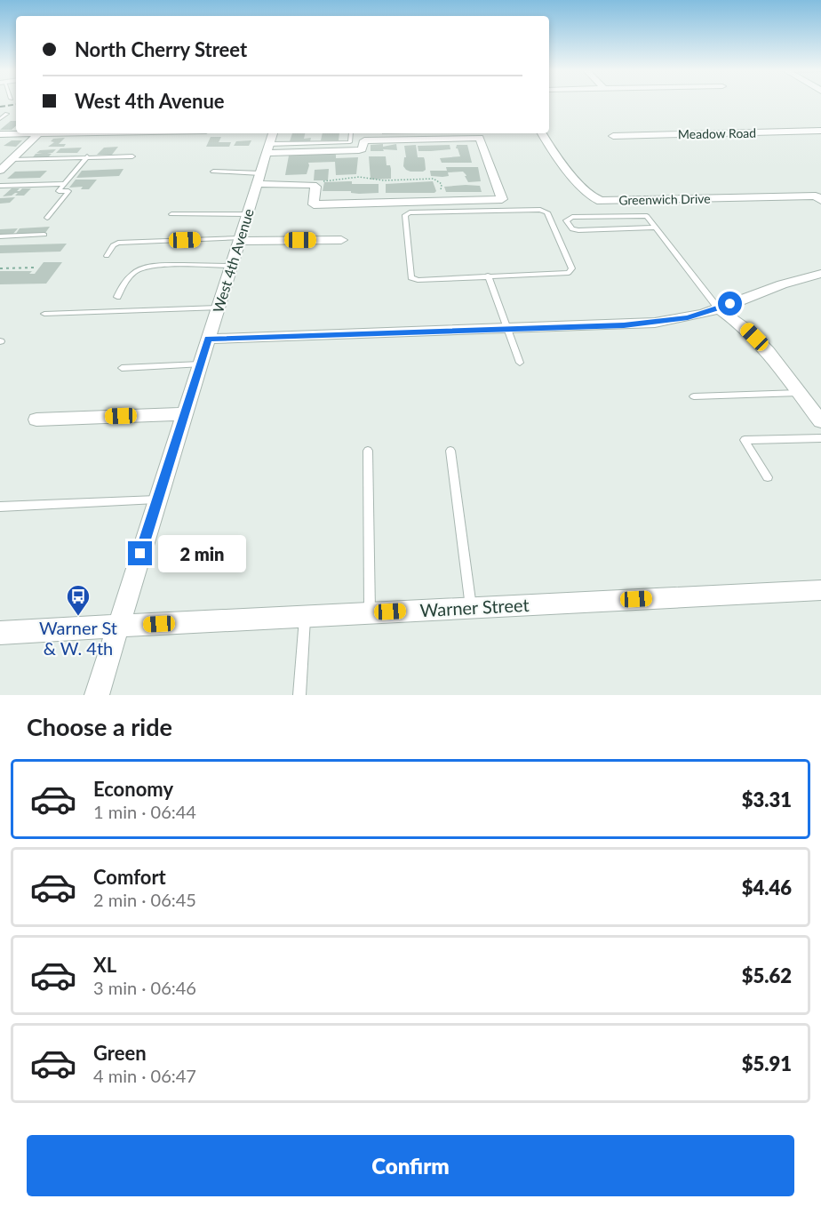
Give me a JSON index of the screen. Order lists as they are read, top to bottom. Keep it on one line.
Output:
{"streets":{"street":["Meadow Road","Greenwich Drive","West 4th Avenue","Warner Street"]},"crossings":[["West 4th Avenue","Warner Street"]],"places":{"bus stop":["Warner St & W. 4th"]},"page":{"banner":["North Cherry Street","West 4th Avenue"],"bubble":"2 min","heading":"Choose a ride","list":[{"name":"Economy","note":"1 min · 06:44","value":"$3.31"},{"name":"Comfort","note":"2 min · 06:45","value":"$4.46"},{"name":"XL","note":"3 min · 06:46","value":"$5.62"},{"name":"Green","note":"4 min · 06:47","value":"$5.91"}],"buttons":"Confirm"}}
